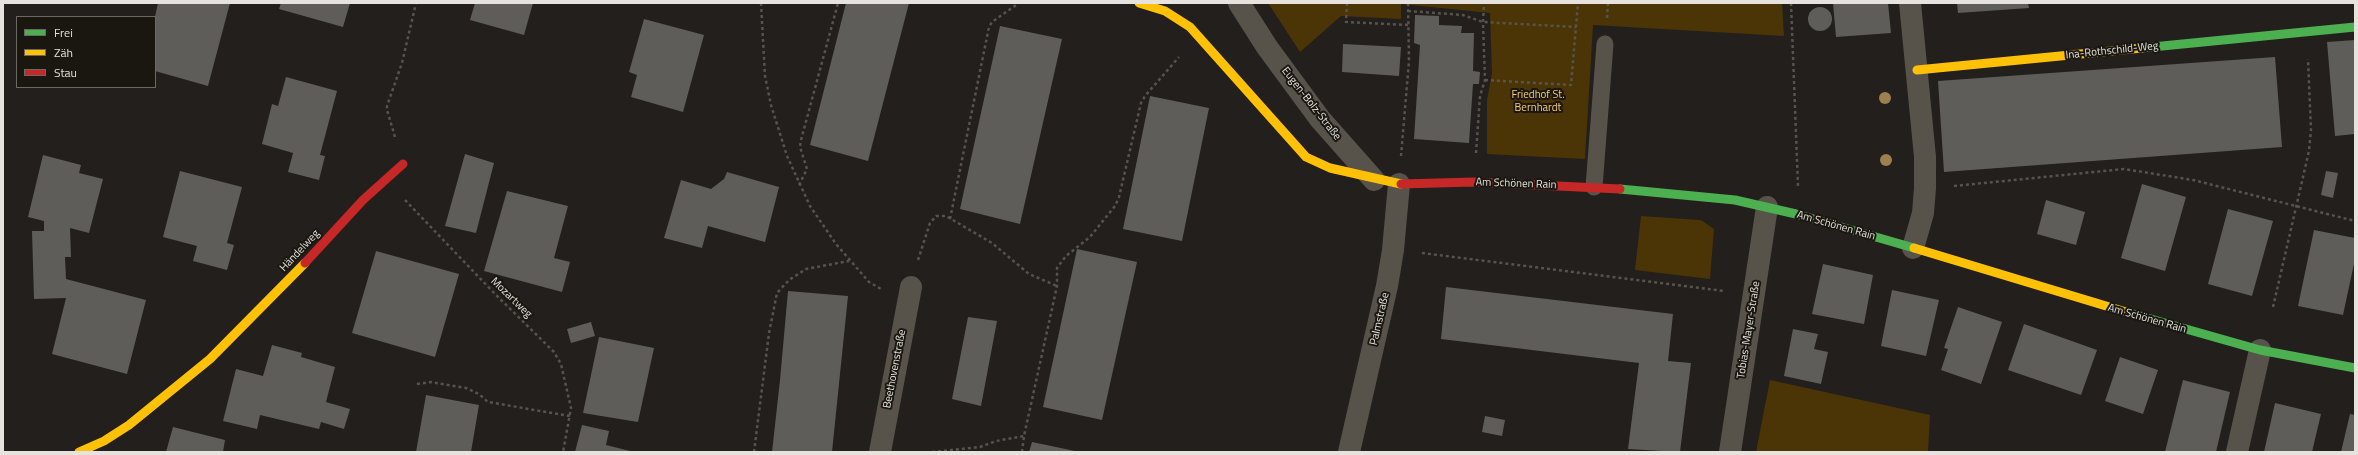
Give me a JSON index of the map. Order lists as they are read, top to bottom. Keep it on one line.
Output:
{"streets":{"street":["Ina-Rothschild-Weg","Eugen-Bolz-Straße","Am Schönen Rain","Händelweg","Palmstraße","Tobias-Mayer-Straße","Beethovenstraße"],"path":["Mozartweg"]},"crossings":[["Am Schönen Rain","Palmstraße"],["Am Schönen Rain","Tobias-Mayer-Straße"],["Händelweg","Mozartweg"]],"parks":["Friedhof St. Bernhardt"],"legend":["Frei","Zäh","Stau"]}
